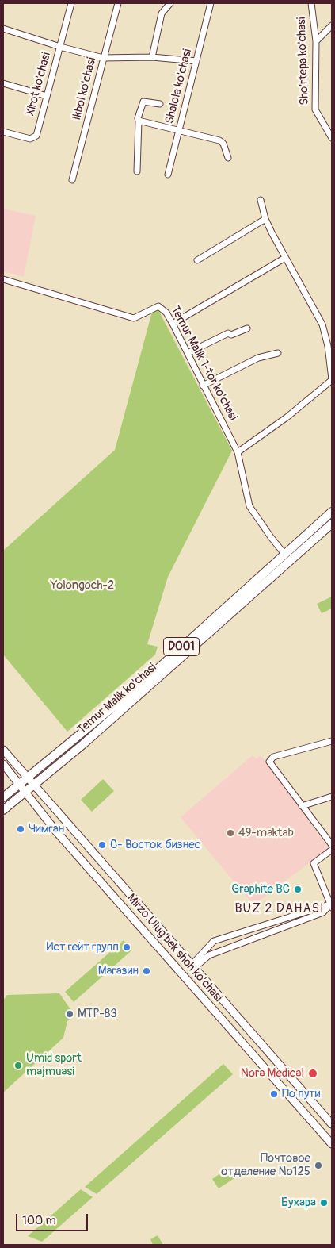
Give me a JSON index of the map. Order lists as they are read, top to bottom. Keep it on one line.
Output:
{"streets":{"highway":["D001","Temur Malik ko'chasi"],"main road":["Mirzo Ulug'bek shoh ko'chasi"],"street":["Sho'rtepa ko'chasi","Xirot ko'chasi","Shalola ko'chasi","Ikbol ko'chasi","Temur Malik 1-tor ko'chasi"]},"crossings":[["Temur Malik 1-tor ko'chasi","Temur Malik ko'chasi"],["Temur Malik ko'chasi","Mirzo Ulug'bek shoh ko'chasi"]],"districts":["BUZ 2 DAHASI"],"parks":["Yolongoch-2"],"places":["Чимган","49-maktab","С- Восток бизнес","Graphite BC","Ист гейт групп","Магазин","MTP-83","Umid sport majmuasi","Nora Medical","По пути","Почтовое отделение №125","Бухара"],"scale_bar":"100 m"}
